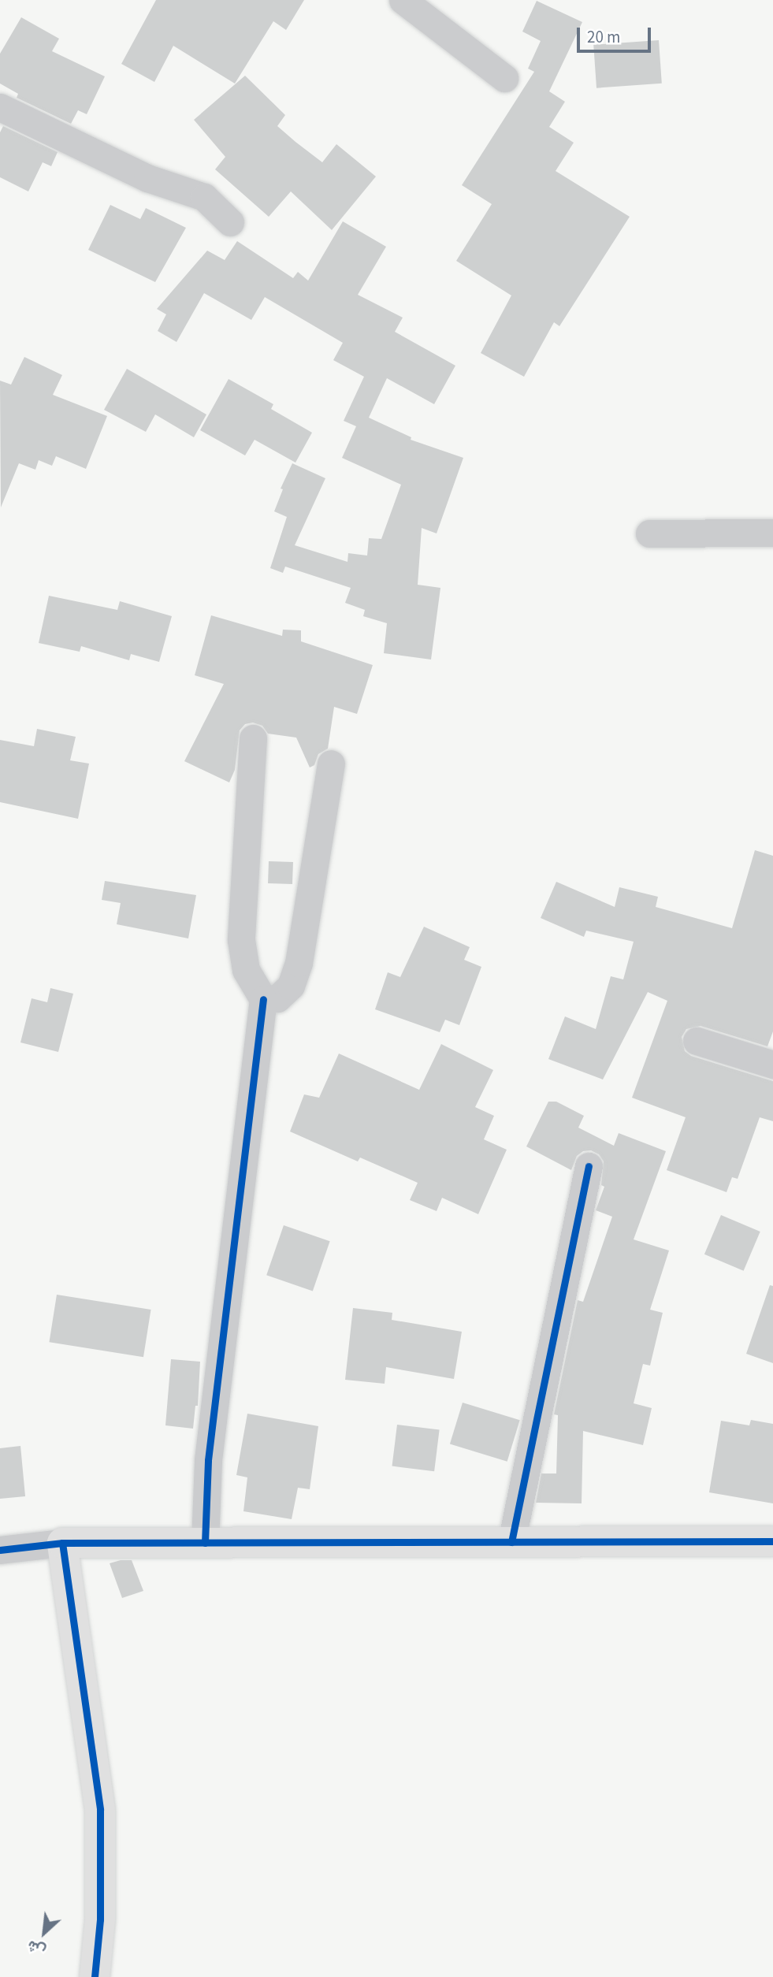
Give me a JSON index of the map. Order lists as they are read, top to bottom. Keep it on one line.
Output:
{"scale_bar":"20 m","north":"bottom left"}
